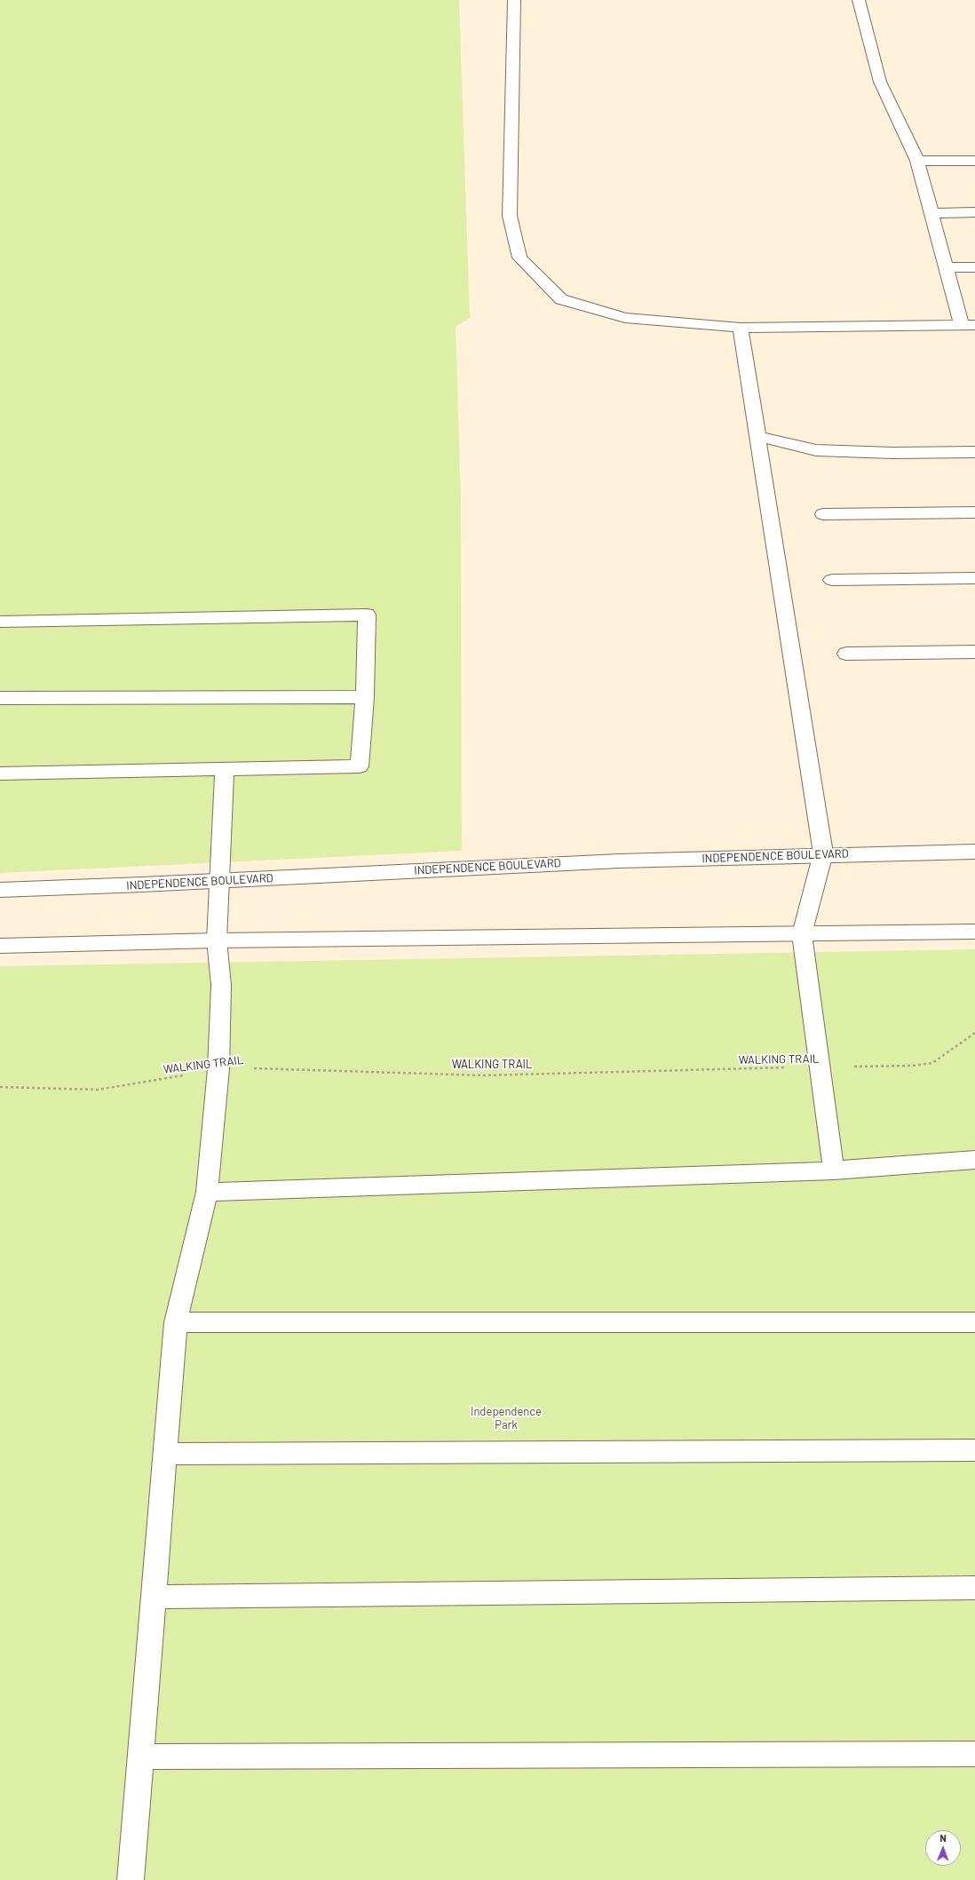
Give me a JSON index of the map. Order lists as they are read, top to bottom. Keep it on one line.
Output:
{"streets":{"street":["INDEPENDENCE BOULEVARD"],"path":["WALKING TRAIL"]},"parks":["Independence Park"],"north":"top"}
